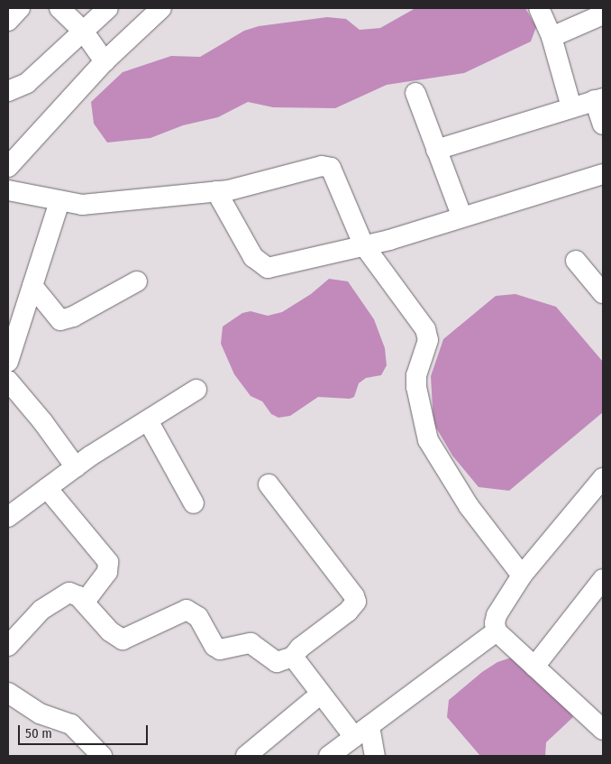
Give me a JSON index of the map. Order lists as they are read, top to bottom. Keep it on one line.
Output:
{"scale_bar":"50 m"}
